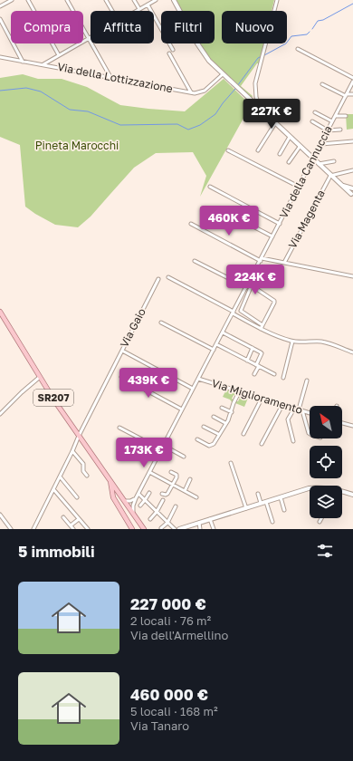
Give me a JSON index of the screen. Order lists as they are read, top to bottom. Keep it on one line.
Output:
{"streets":{"main road":["SR207"],"street":["Via della Lottizzazione","Via della Cannuccia","Via Magenta","Via Gaio","Via Miglioramento"]},"crossings":[["Via della Cannuccia","Via Magenta"],["Via della Cannuccia","Via Miglioramento"],["Via Gaio","SR207"]],"parks":["Pineta Marocchi"],"north":"top left","page":{"chip":["Compra","Affitta","Filtri","Nuovo"],"price":["227K €","460K €","224K €","439K €","173K €"],"heading":"5 immobili","list":[{"name":"227 000 €","note":"2 locali · 76 m² · Via dell'Armellino"},{"name":"460 000 €","note":"5 locali · 168 m² · Via Tanaro"}]}}
